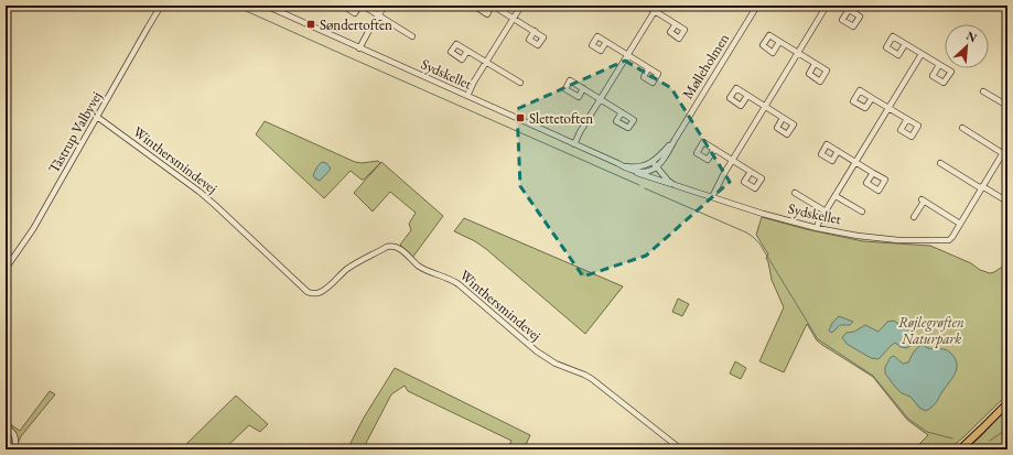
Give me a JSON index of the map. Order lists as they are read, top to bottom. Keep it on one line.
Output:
{"streets":{"street":["Mølleholmen","Sydskellet","Tåstrup Valbyvej","Winthersmindevej"]},"crossings":[["Mølleholmen","Sydskellet"],["Tåstrup Valbyvej","Winthersmindevej"]],"parks":["Røjlegrøften Naturpark"],"places":{"transit":["Søndertoften","Slettetoften"]},"north":"top right"}
